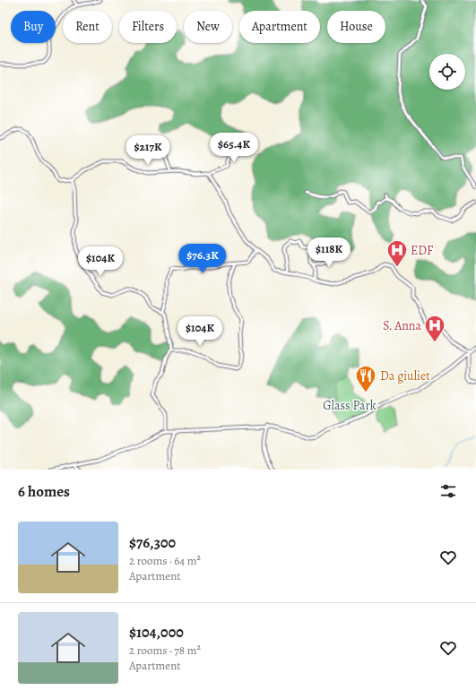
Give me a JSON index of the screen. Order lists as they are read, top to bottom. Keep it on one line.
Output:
{"parks":["Glass Park"],"places":{"hospital":["EDF","S. Anna"],"restaurant":["Da giuliet"]},"page":{"chip":["Buy","Rent","Filters","New","Apartment","House"],"price":["$65.4K","$217K","$118K","$76.3K","$104K","$104K"],"heading":"6 homes","list":[{"name":"$76,300","note":"2 rooms · 64 m² · Apartment"},{"name":"$104,000","note":"2 rooms · 78 m² · Apartment"}]}}
